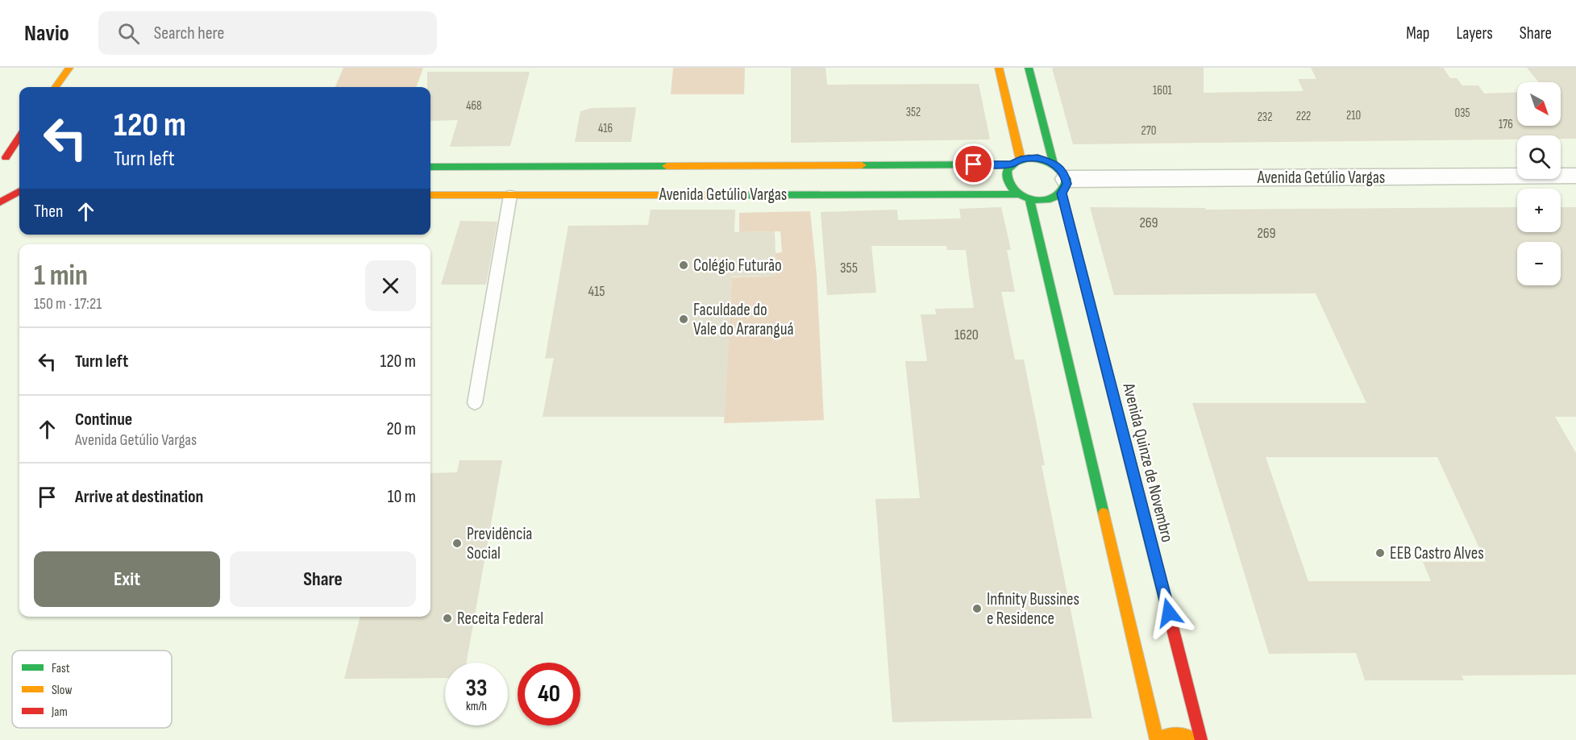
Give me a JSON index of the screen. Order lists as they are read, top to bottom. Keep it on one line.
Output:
{"streets":{"main road":["Avenida Getúlio Vargas","Avenida Quinze de Novembro"]},"crossings":[["Avenida Getúlio Vargas","Avenida Quinze de Novembro"]],"places":["Colégio Futurão","Faculdade do Vale do Araranguá","Previdência Social","EEB Castro Alves","Infinity Bussines e Residence","Receita Federal"],"house_numbers":["1601","468","352","035","210","222","232","176","416","270","269","269","355","415","1620"],"legend":["Fast","Slow","Jam"],"north":"bottom right","page":{"header":"Navio","search":"Search here","nav":["Map","Layers","Share"],"map_buttons":["+","−"],"turn":["120 m","Turn left"],"then":"Then","heading":["1 min","150 m · 17:21"],"list":[{"name":"Turn left","value":"120 m"},{"name":"Continue","note":"Avenida Getúlio Vargas","value":"20 m"},{"name":"Arrive at destination","value":"10 m"}],"buttons":["Exit","Share"],"speed":"33 km/h","limit":"40"}}
